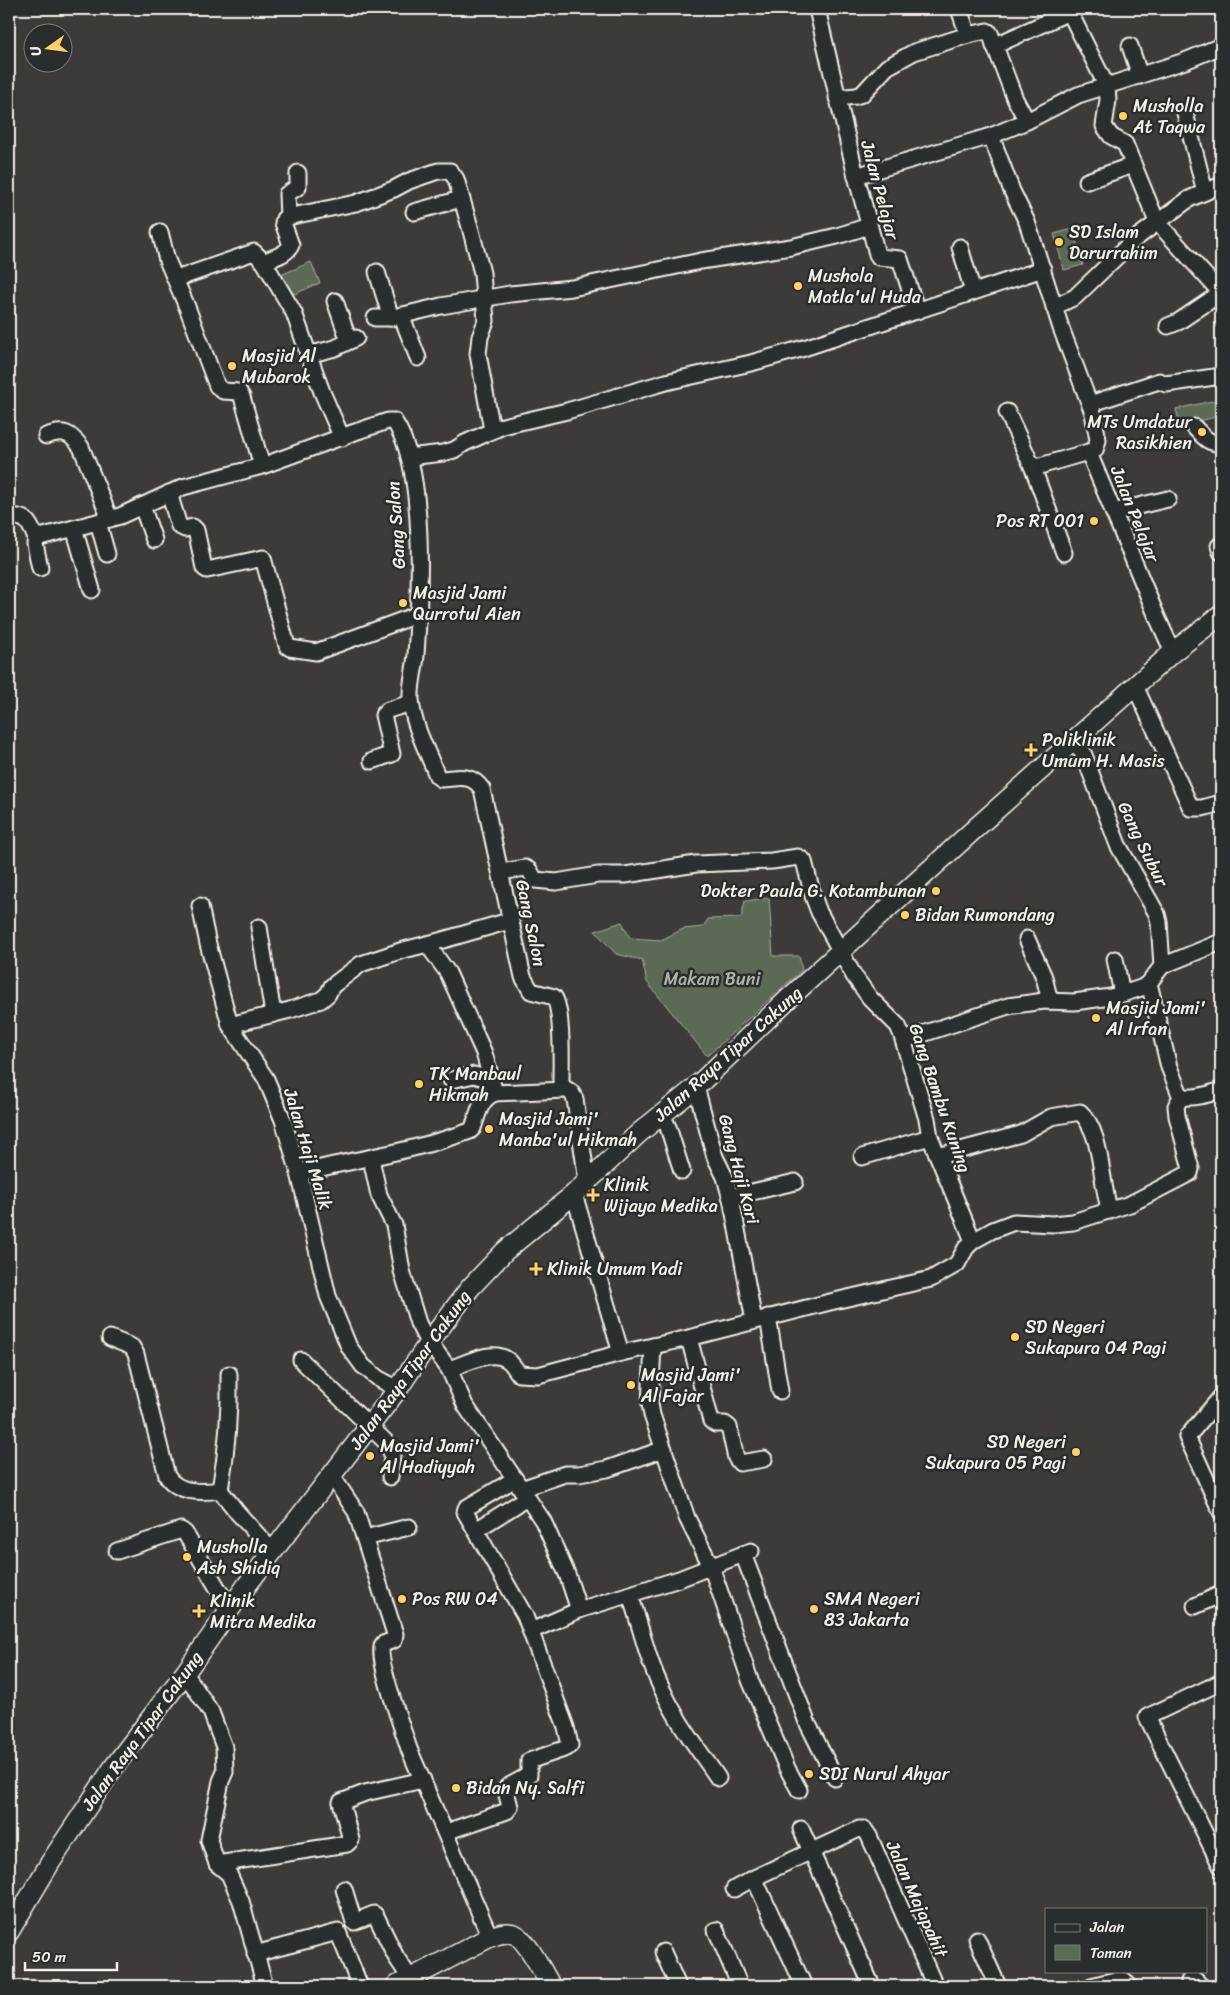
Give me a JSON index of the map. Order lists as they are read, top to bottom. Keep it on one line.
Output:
{"streets":{"street":["Jalan Pelajar","Gang Salon","Gang Subur","Jalan Raya Tipar Cakung","Gang Bambu Kuning","Jalan Haji Malik","Gang Haji Kari","Jalan Majapahit"]},"crossings":[["Jalan Pelajar","Jalan Raya Tipar Cakung"],["Gang Salon","Jalan Raya Tipar Cakung"],["Gang Salon","Gang Bambu Kuning"],["Gang Subur","Jalan Raya Tipar Cakung"],["Jalan Raya Tipar Cakung","Gang Bambu Kuning"],["Jalan Raya Tipar Cakung","Jalan Haji Malik"],["Jalan Raya Tipar Cakung","Gang Haji Kari"]],"parks":["Makam Buni"],"places":{"other":["Musholla At Taqwa","SD Islam Darurrahim","Mushola Matla'ul Huda","Masjid Al Mubarok","MTs Umdatur Rasikhien","Pos RT 001","Masjid Jami Qurrotul Aien","Dokter Paula G. Kotambunan","Bidan Rumondang","Masjid Jami' Al Irfan","TK Manbaul Hikmah","Masjid Jami' Manba'ul Hikmah","SD Negeri Sukapura 04 Pagi","Masjid Jami' Al Fajar","SD Negeri Sukapura 05 Pagi","Masjid Jami' Al Hadiyyah","Musholla Ash Shidiq","Pos RW 04","SMA Negeri 83 Jakarta","SDI Nurul Ahyar","Bidan Ny. Salfi"],"health":["Poliklinik Umum H. Masis","Klinik Wijaya Medika","Klinik Umum Yadi","Klinik Mitra Medika"]},"legend":["Jalan","Taman"],"scale_bar":"50 m","north":"left"}
